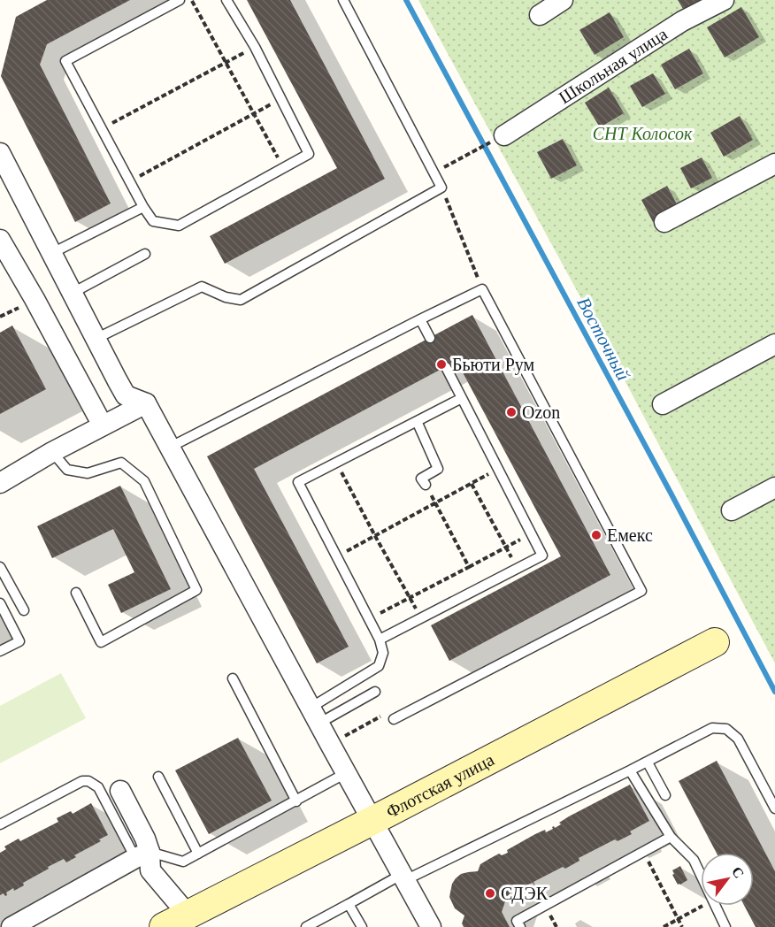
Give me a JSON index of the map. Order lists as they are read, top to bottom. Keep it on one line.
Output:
{"streets":{"street":["Школьная улица","Флотская улица"]},"water":["Восточный"],"parks":["СНТ Колосок"],"places":["Бьюти Рум","Ozon","Емекс","СДЭК"],"north":"top right"}
